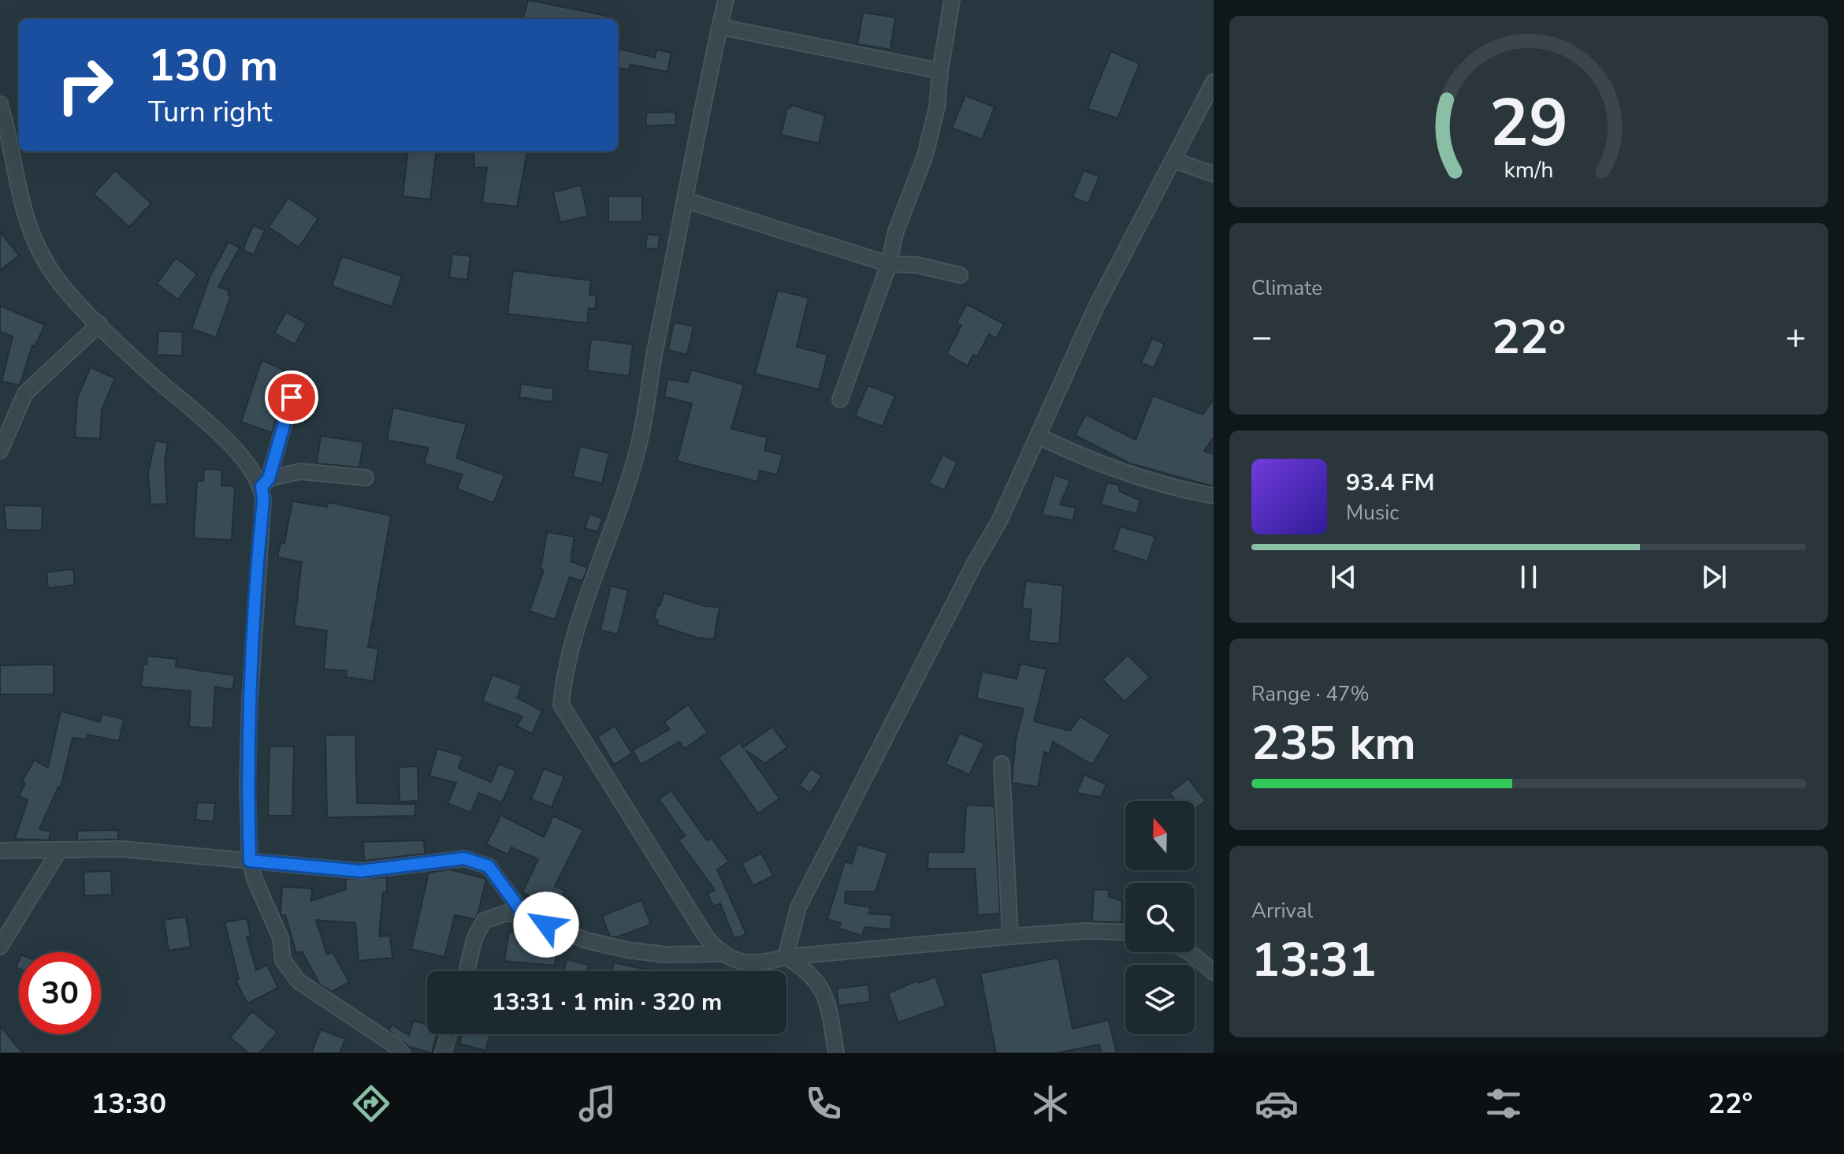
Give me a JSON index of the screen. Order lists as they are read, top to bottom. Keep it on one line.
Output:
{"north":"top","page":{"turn":["130 m","Turn right"],"tile":["Climate",["Range · 47%","235 km"],["Arrival","13:31"]],"heat":["−","22°","+"],"song":["93.4 FM","Music"],"limit":"30","trip":"13:31 · 1 min · 320 m","tabs":["13:30","22°"],"gauge":["29","km/h"]}}
